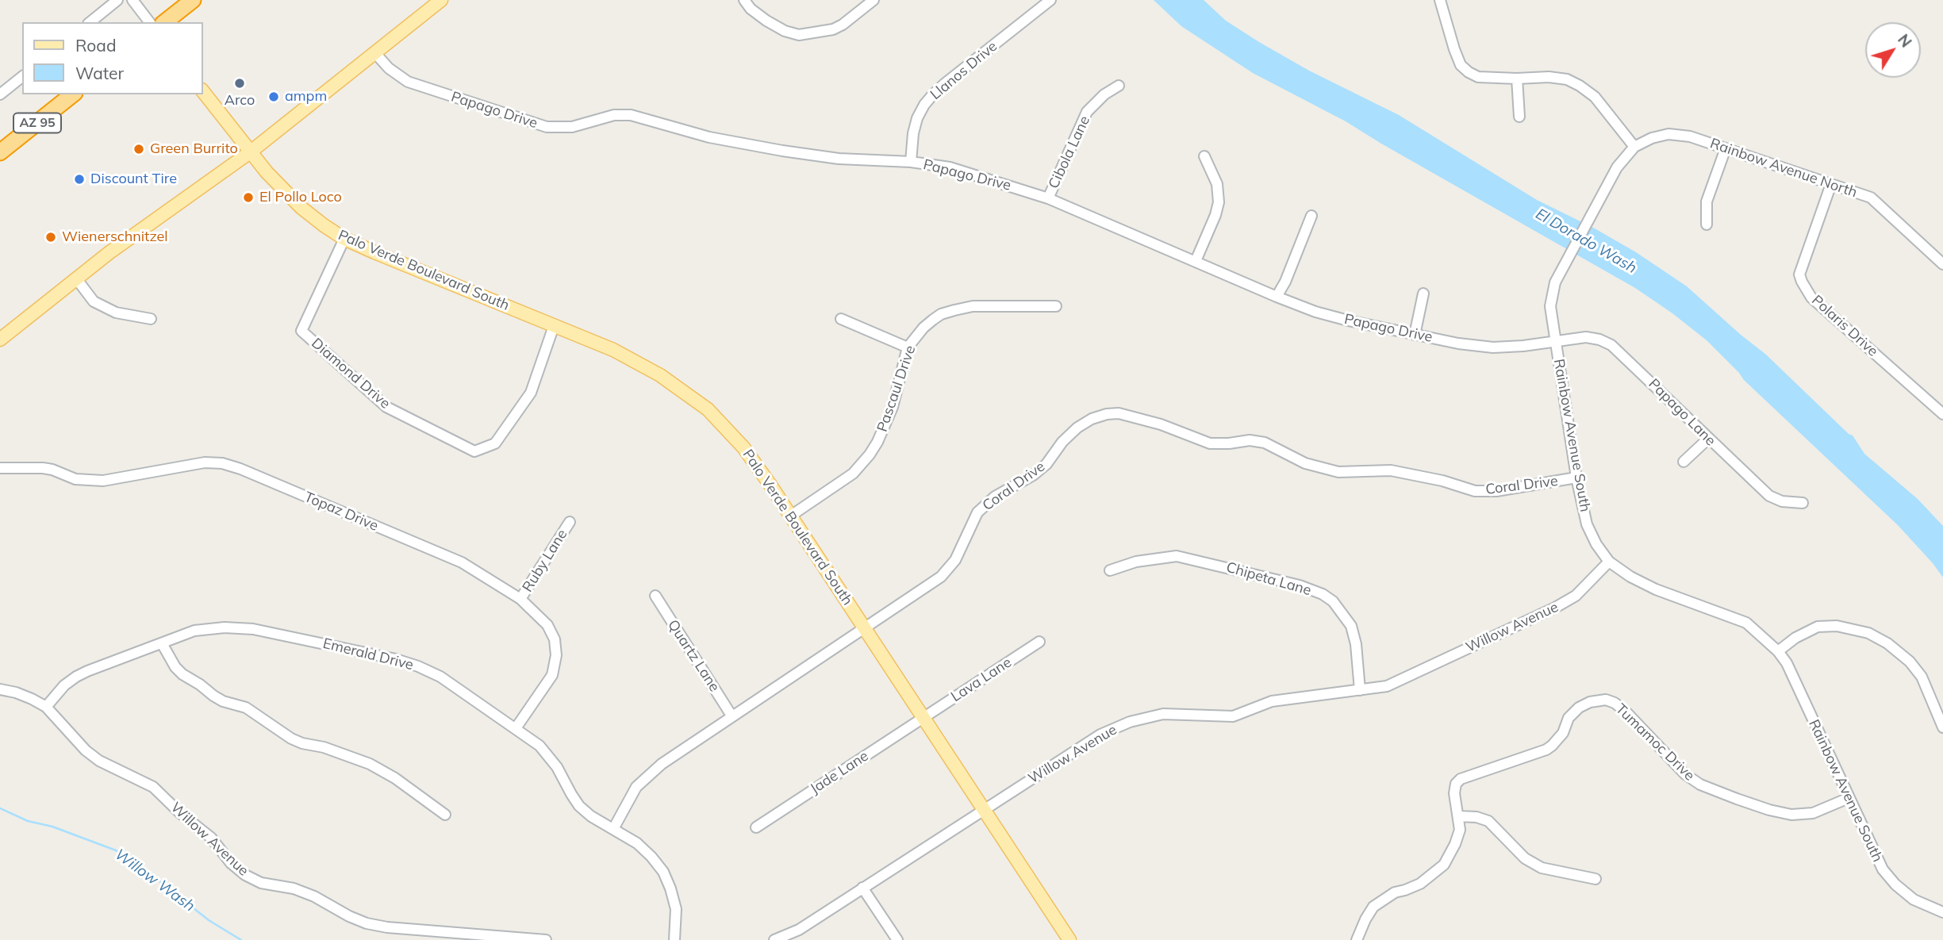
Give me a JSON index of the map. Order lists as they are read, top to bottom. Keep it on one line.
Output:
{"streets":{"highway":["AZ 95"],"main road":["Palo Verde Boulevard South"],"street":["Llanos Drive","Papago Drive","Cibola Lane","Rainbow Avenue North","Polaris Drive","Diamond Drive","Pascaul Drive","Papago Lane","Rainbow Avenue South","Coral Drive","Topaz Drive","Ruby Lane","Chipeta Lane","Willow Avenue","Emerald Drive","Quartz Lane","Lava Lane","Tumamoc Drive","Jade Lane"]},"crossings":[["Llanos Drive","Papago Drive"],["Papago Drive","Cibola Lane"],["Papago Drive","Papago Lane"],["Papago Drive","Rainbow Avenue South"],["Rainbow Avenue North","Polaris Drive"],["Rainbow Avenue North","Rainbow Avenue South"],["Palo Verde Boulevard South","Diamond Drive"],["Palo Verde Boulevard South","Pascaul Drive"],["Palo Verde Boulevard South","Coral Drive"],["Palo Verde Boulevard South","Willow Avenue"],["Palo Verde Boulevard South","Lava Lane"],["Palo Verde Boulevard South","Jade Lane"],["Papago Lane","Rainbow Avenue South"],["Rainbow Avenue South","Coral Drive"],["Rainbow Avenue South","Willow Avenue"],["Rainbow Avenue South","Tumamoc Drive"],["Coral Drive","Emerald Drive"],["Coral Drive","Quartz Lane"],["Topaz Drive","Ruby Lane"],["Topaz Drive","Emerald Drive"],["Chipeta Lane","Willow Avenue"],["Willow Avenue","Emerald Drive"],["Lava Lane","Jade Lane"]],"water":["El Dorado Wash","Willow Wash"],"places":["Arco","ampm","Green Burrito","Discount Tire","El Pollo Loco","Wienerschnitzel"],"legend":["Road","Water"],"north":"top right"}
